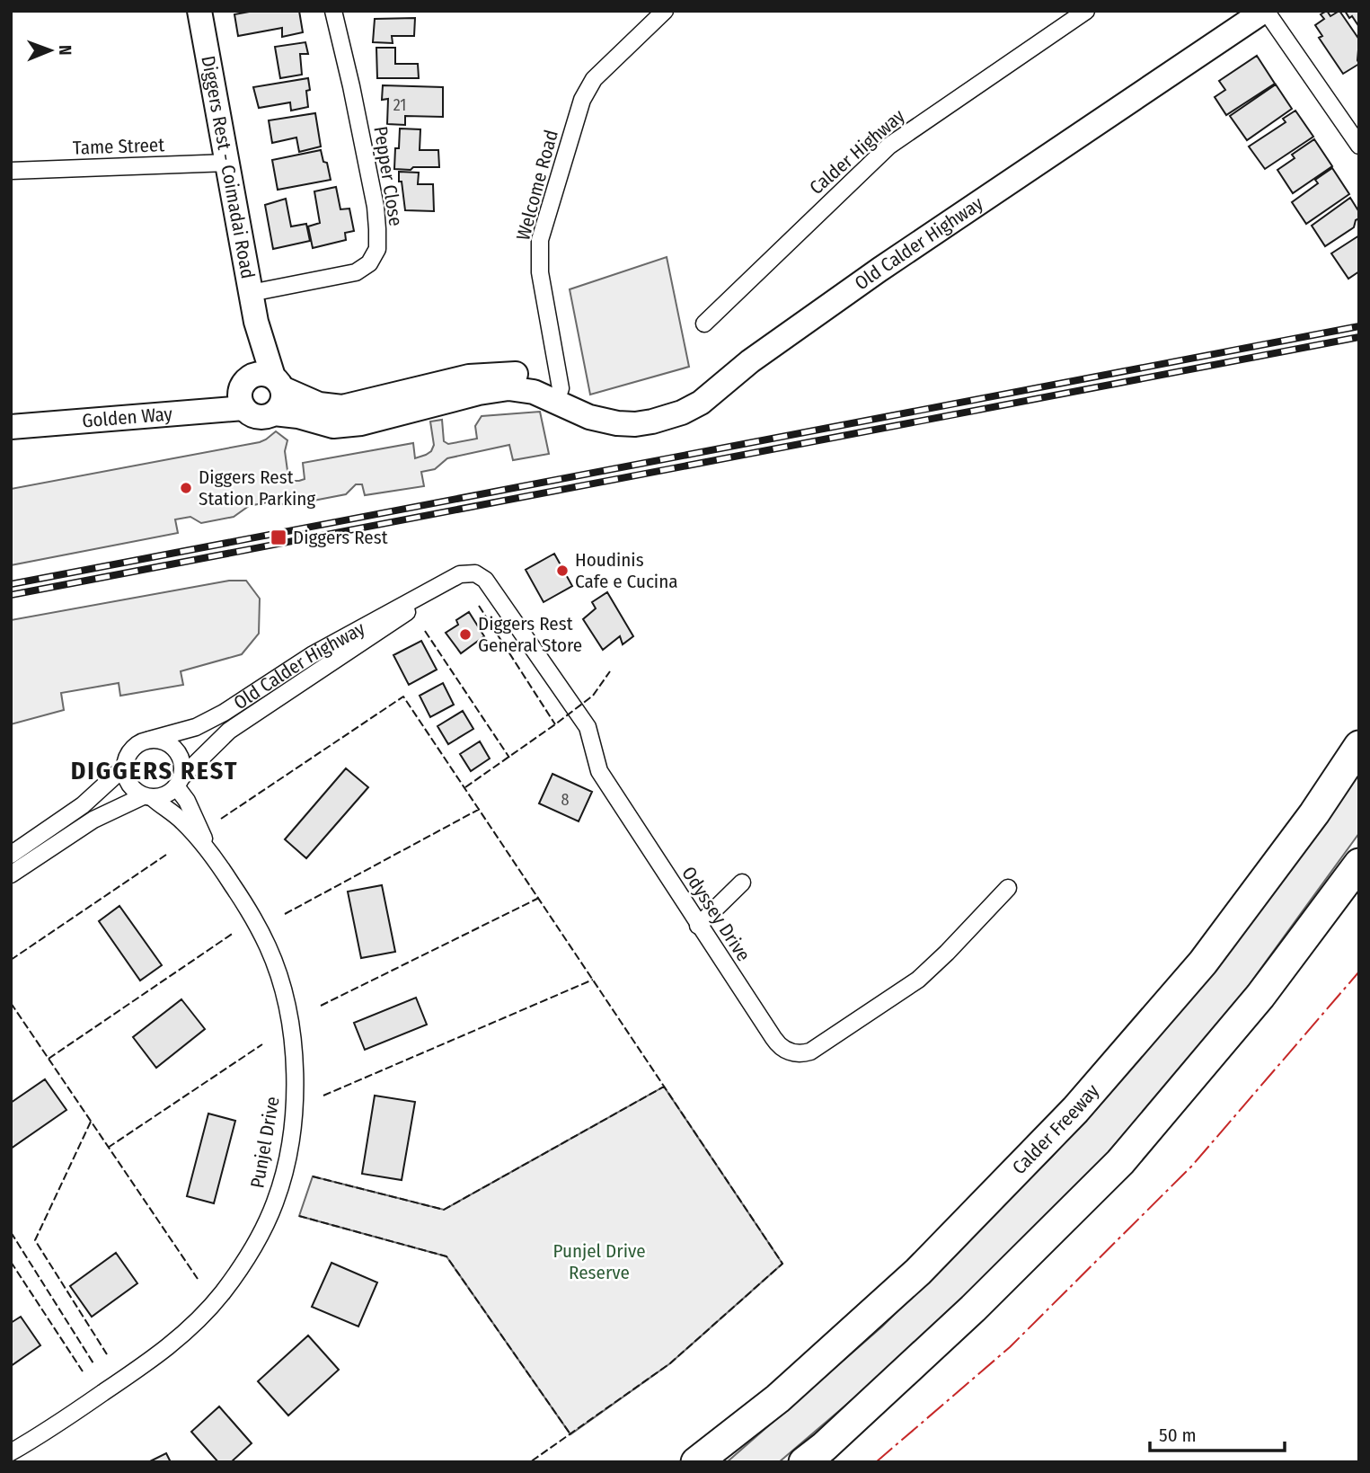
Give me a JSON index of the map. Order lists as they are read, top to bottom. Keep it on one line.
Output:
{"streets":{"highway":["Calder Freeway"],"street":["Tame Street","Calder Highway","Diggers Rest - Coimadai Road","Pepper Close","Welcome Road","Old Calder Highway","Golden Way","Odyssey Drive","Punjel Drive"]},"crossings":[["Tame Street","Diggers Rest - Coimadai Road"],["Diggers Rest - Coimadai Road","Pepper Close"],["Diggers Rest - Coimadai Road","Golden Way"],["Welcome Road","Old Calder Highway"],["Old Calder Highway","Odyssey Drive"],["Old Calder Highway","Punjel Drive"]],"districts":["DIGGERS REST"],"parks":["Punjel Drive Reserve"],"places":{"other":["Diggers Rest Station Parking","Houdinis Cafe e Cucina","Diggers Rest General Store"],"transit":["Diggers Rest"]},"house_numbers":["21","8"],"scale_bar":"50 m","north":"right"}
